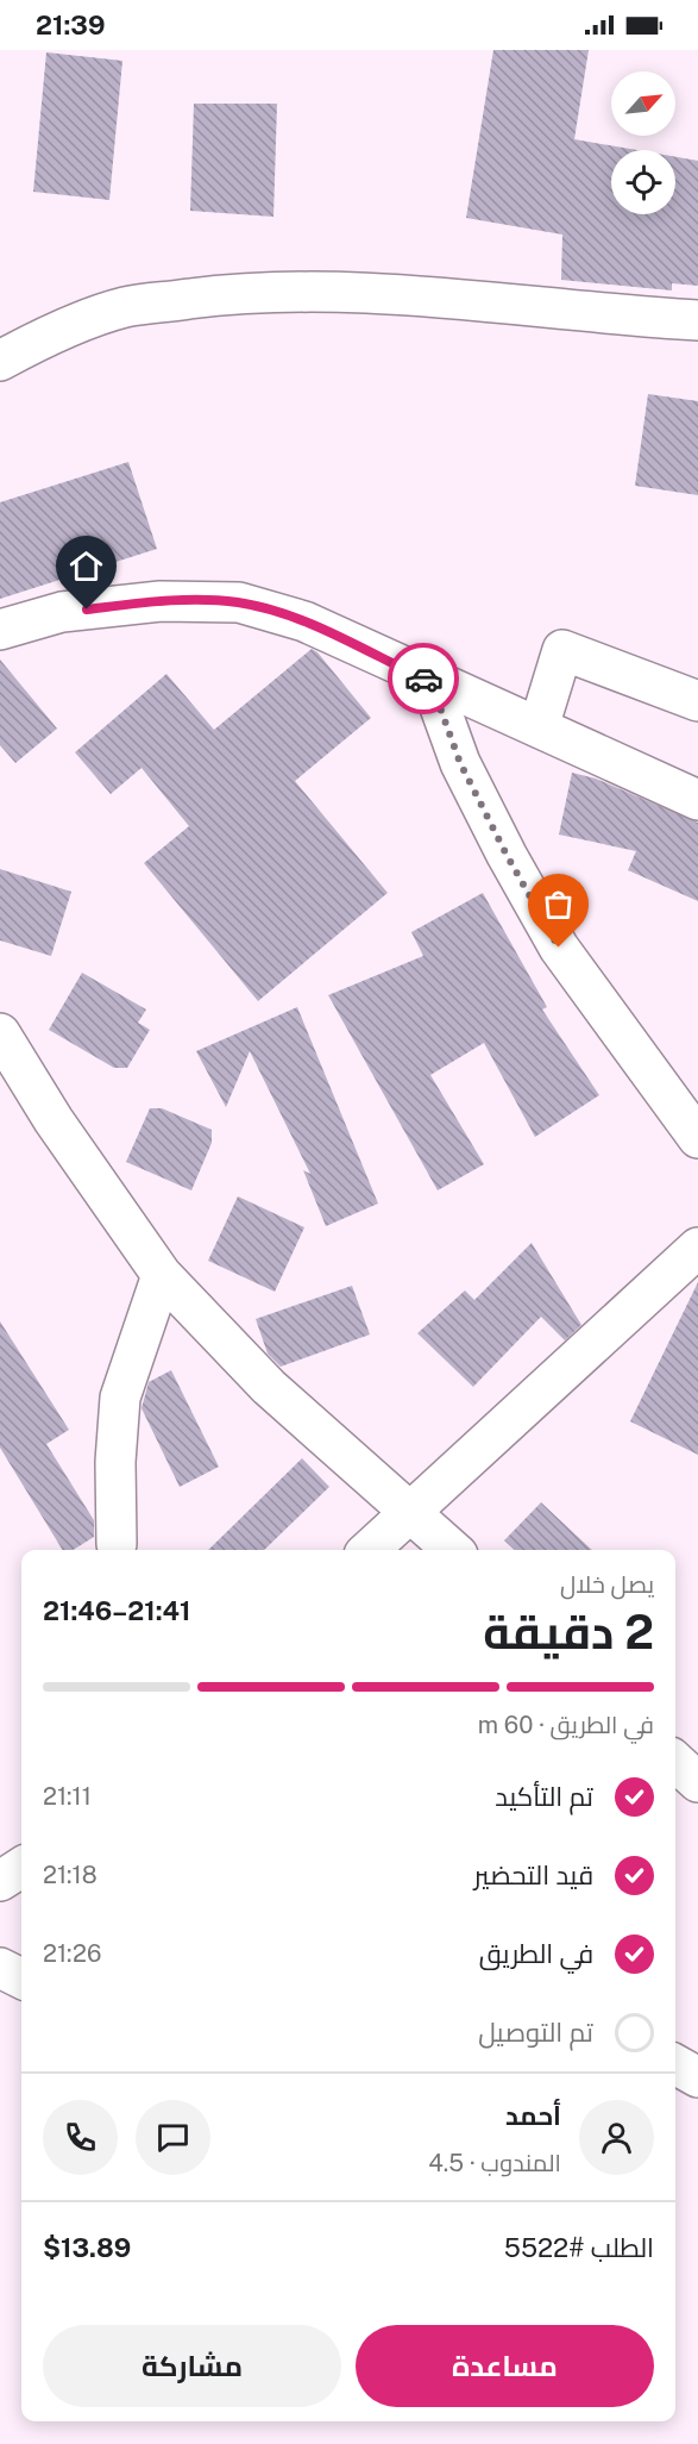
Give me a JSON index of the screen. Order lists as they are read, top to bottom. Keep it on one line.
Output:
{"north":"top right","page":{"status":"21:39","heading":["2 دقيقة","يصل خلال","21:41–21:46"],"panel":["أحمد","المندوب · 4.5","الطلب #5522","$13.89"],"bar":"في الطريق · 60 m","list":[["تم التأكيد","21:11"],["قيد التحضير","21:18"],["في الطريق","21:26"],"تم التوصيل"],"buttons":["مساعدة","مشاركة"]}}
